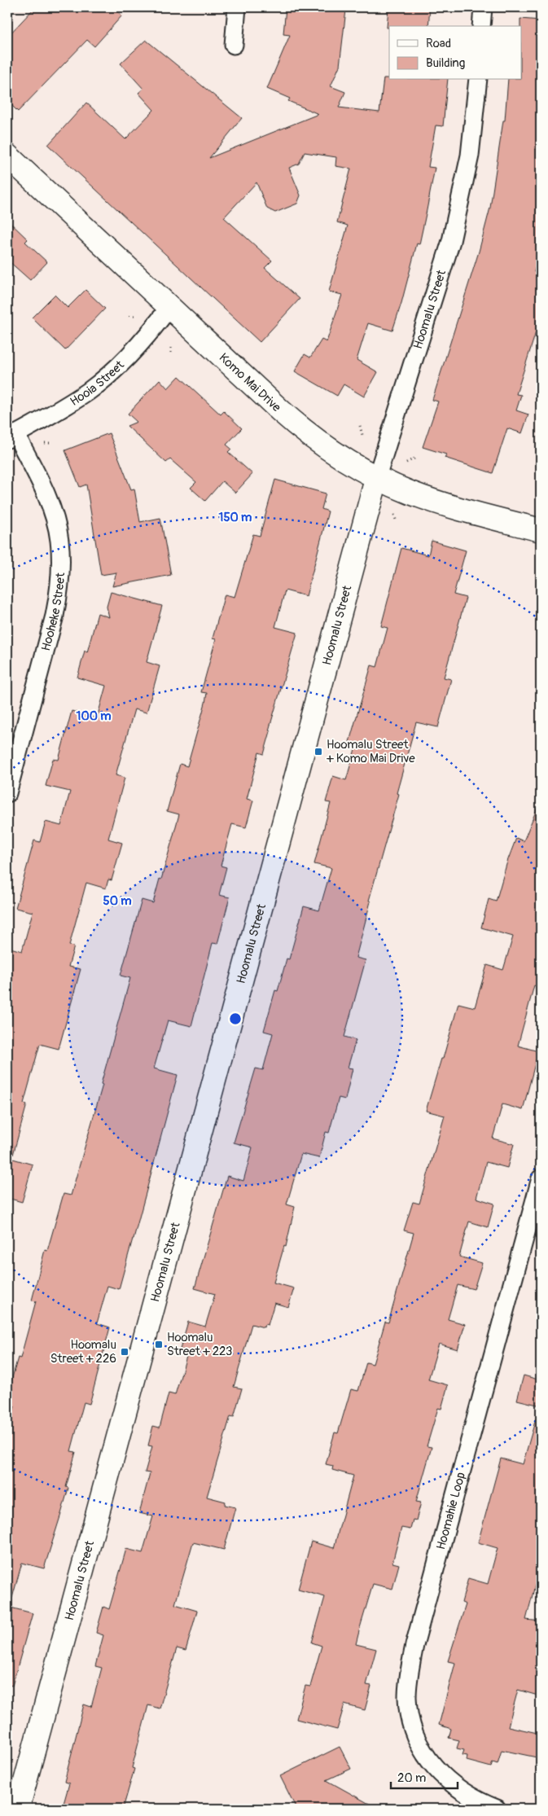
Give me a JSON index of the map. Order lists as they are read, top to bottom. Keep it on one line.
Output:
{"streets":{"street":["Hoomalu Street","Hooia Street","Komo Mai Drive","Hooheke Street","Hoomahie Loop"]},"crossings":[["Hoomalu Street","Komo Mai Drive"],["Hooia Street","Komo Mai Drive"],["Hooia Street","Hooheke Street"]],"places":{"transit":["Hoomalu Street + Komo Mai Drive","Hoomalu Street + 223","Hoomalu Street + 226"]},"legend":["Road","Building"],"scale_bar":"20 m","rings":["150 m","100 m","50 m"]}
